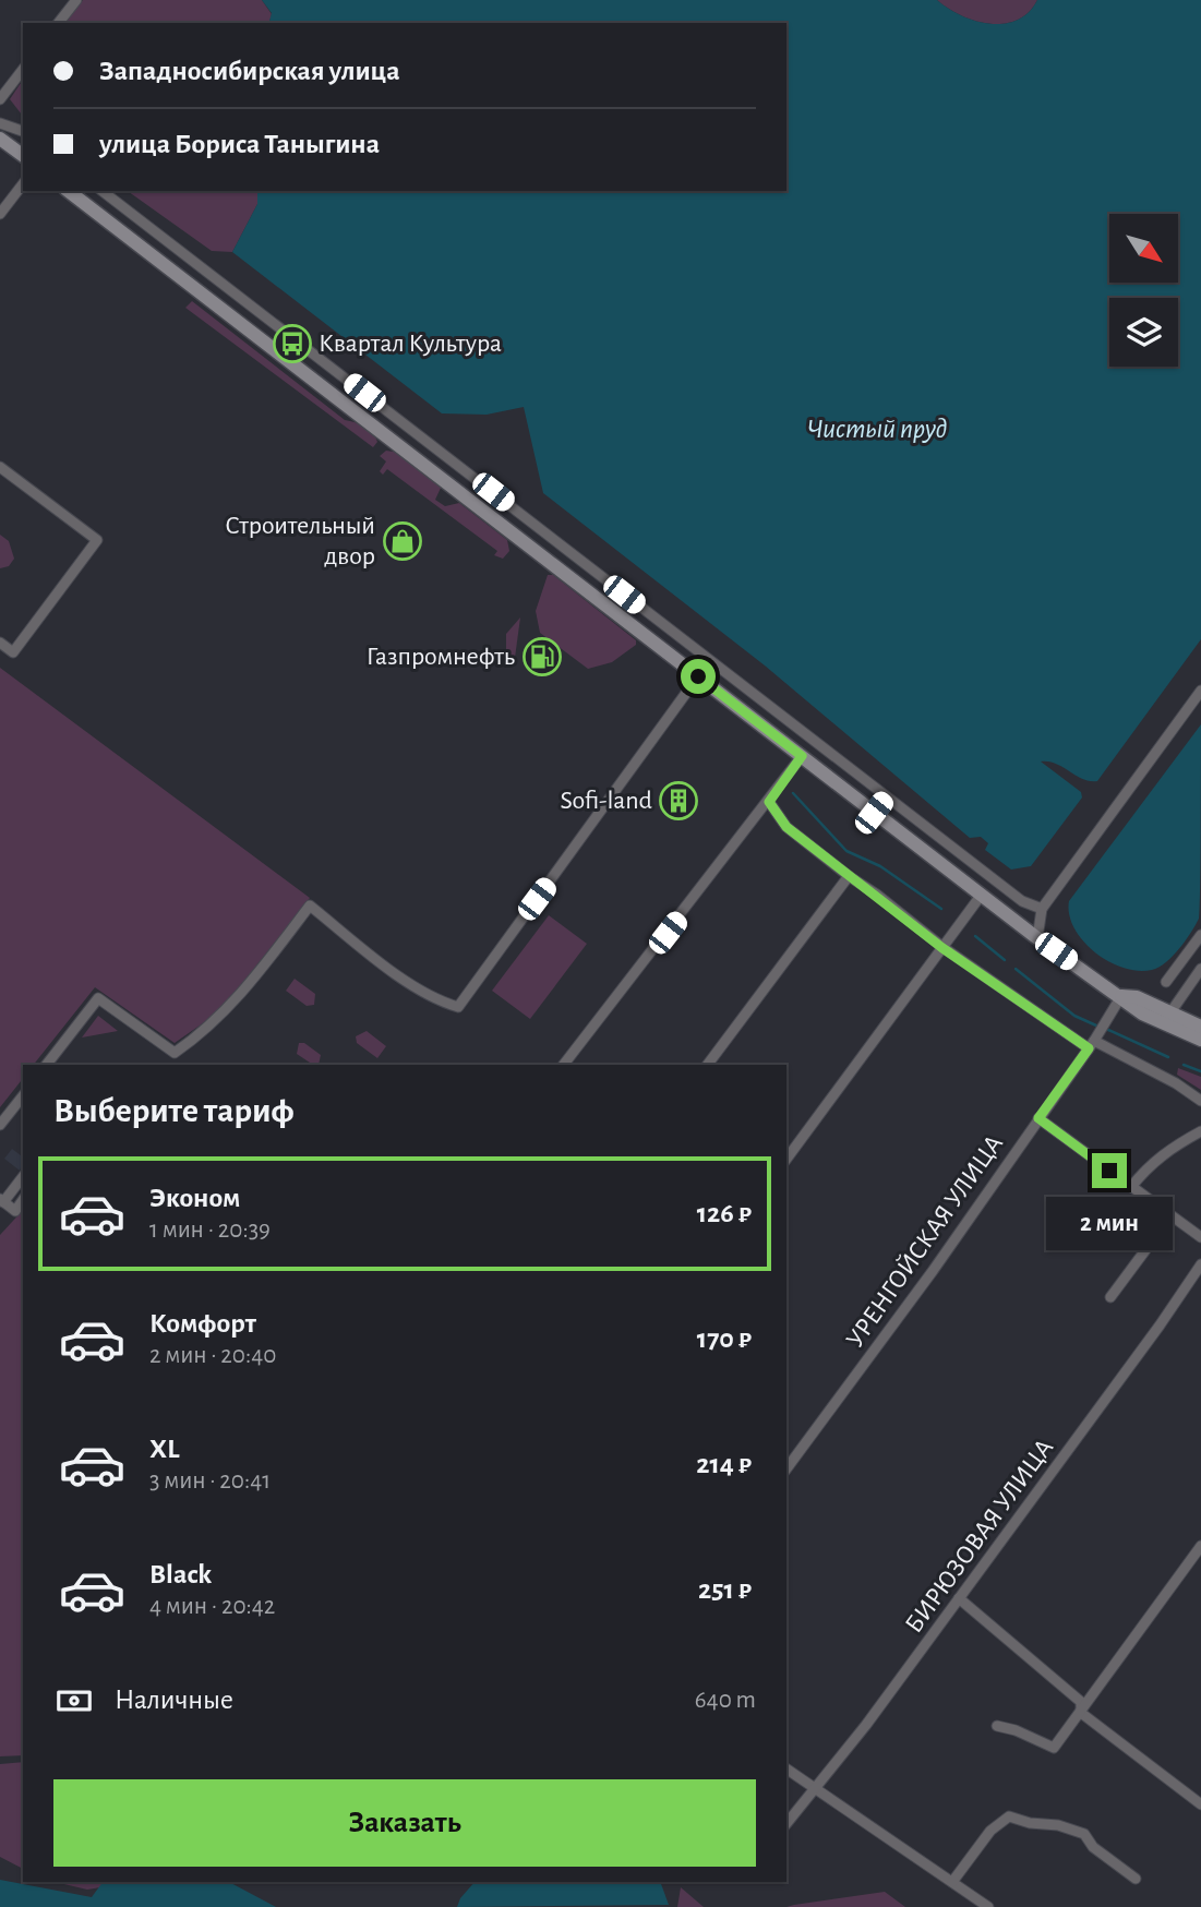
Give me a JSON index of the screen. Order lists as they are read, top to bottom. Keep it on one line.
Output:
{"streets":{"street":["УРЕНГОЙСКАЯ УЛИЦА","БИРЮЗОВАЯ УЛИЦА"]},"water":["Чистый пруд"],"places":{"bus stop":["Квартал Культура"],"shop":["Строительный двор"],"fuel station":["Газпромнефть"],"building":["Sofi-land"]},"north":"bottom right","page":{"banner":["Западносибирская улица","улица Бориса Таныгина"],"heading":"Выберите тариф","list":[{"name":"Эконом","note":"1 мин · 20:39","value":"126 ₽"},{"name":"Комфорт","note":"2 мин · 20:40","value":"170 ₽"},{"name":"XL","note":"3 мин · 20:41","value":"214 ₽"},{"name":"Black","note":"4 мин · 20:42","value":"251 ₽"}],"bubble":"2 мин","pay":["Наличные","640 m"],"buttons":"Заказать"}}
